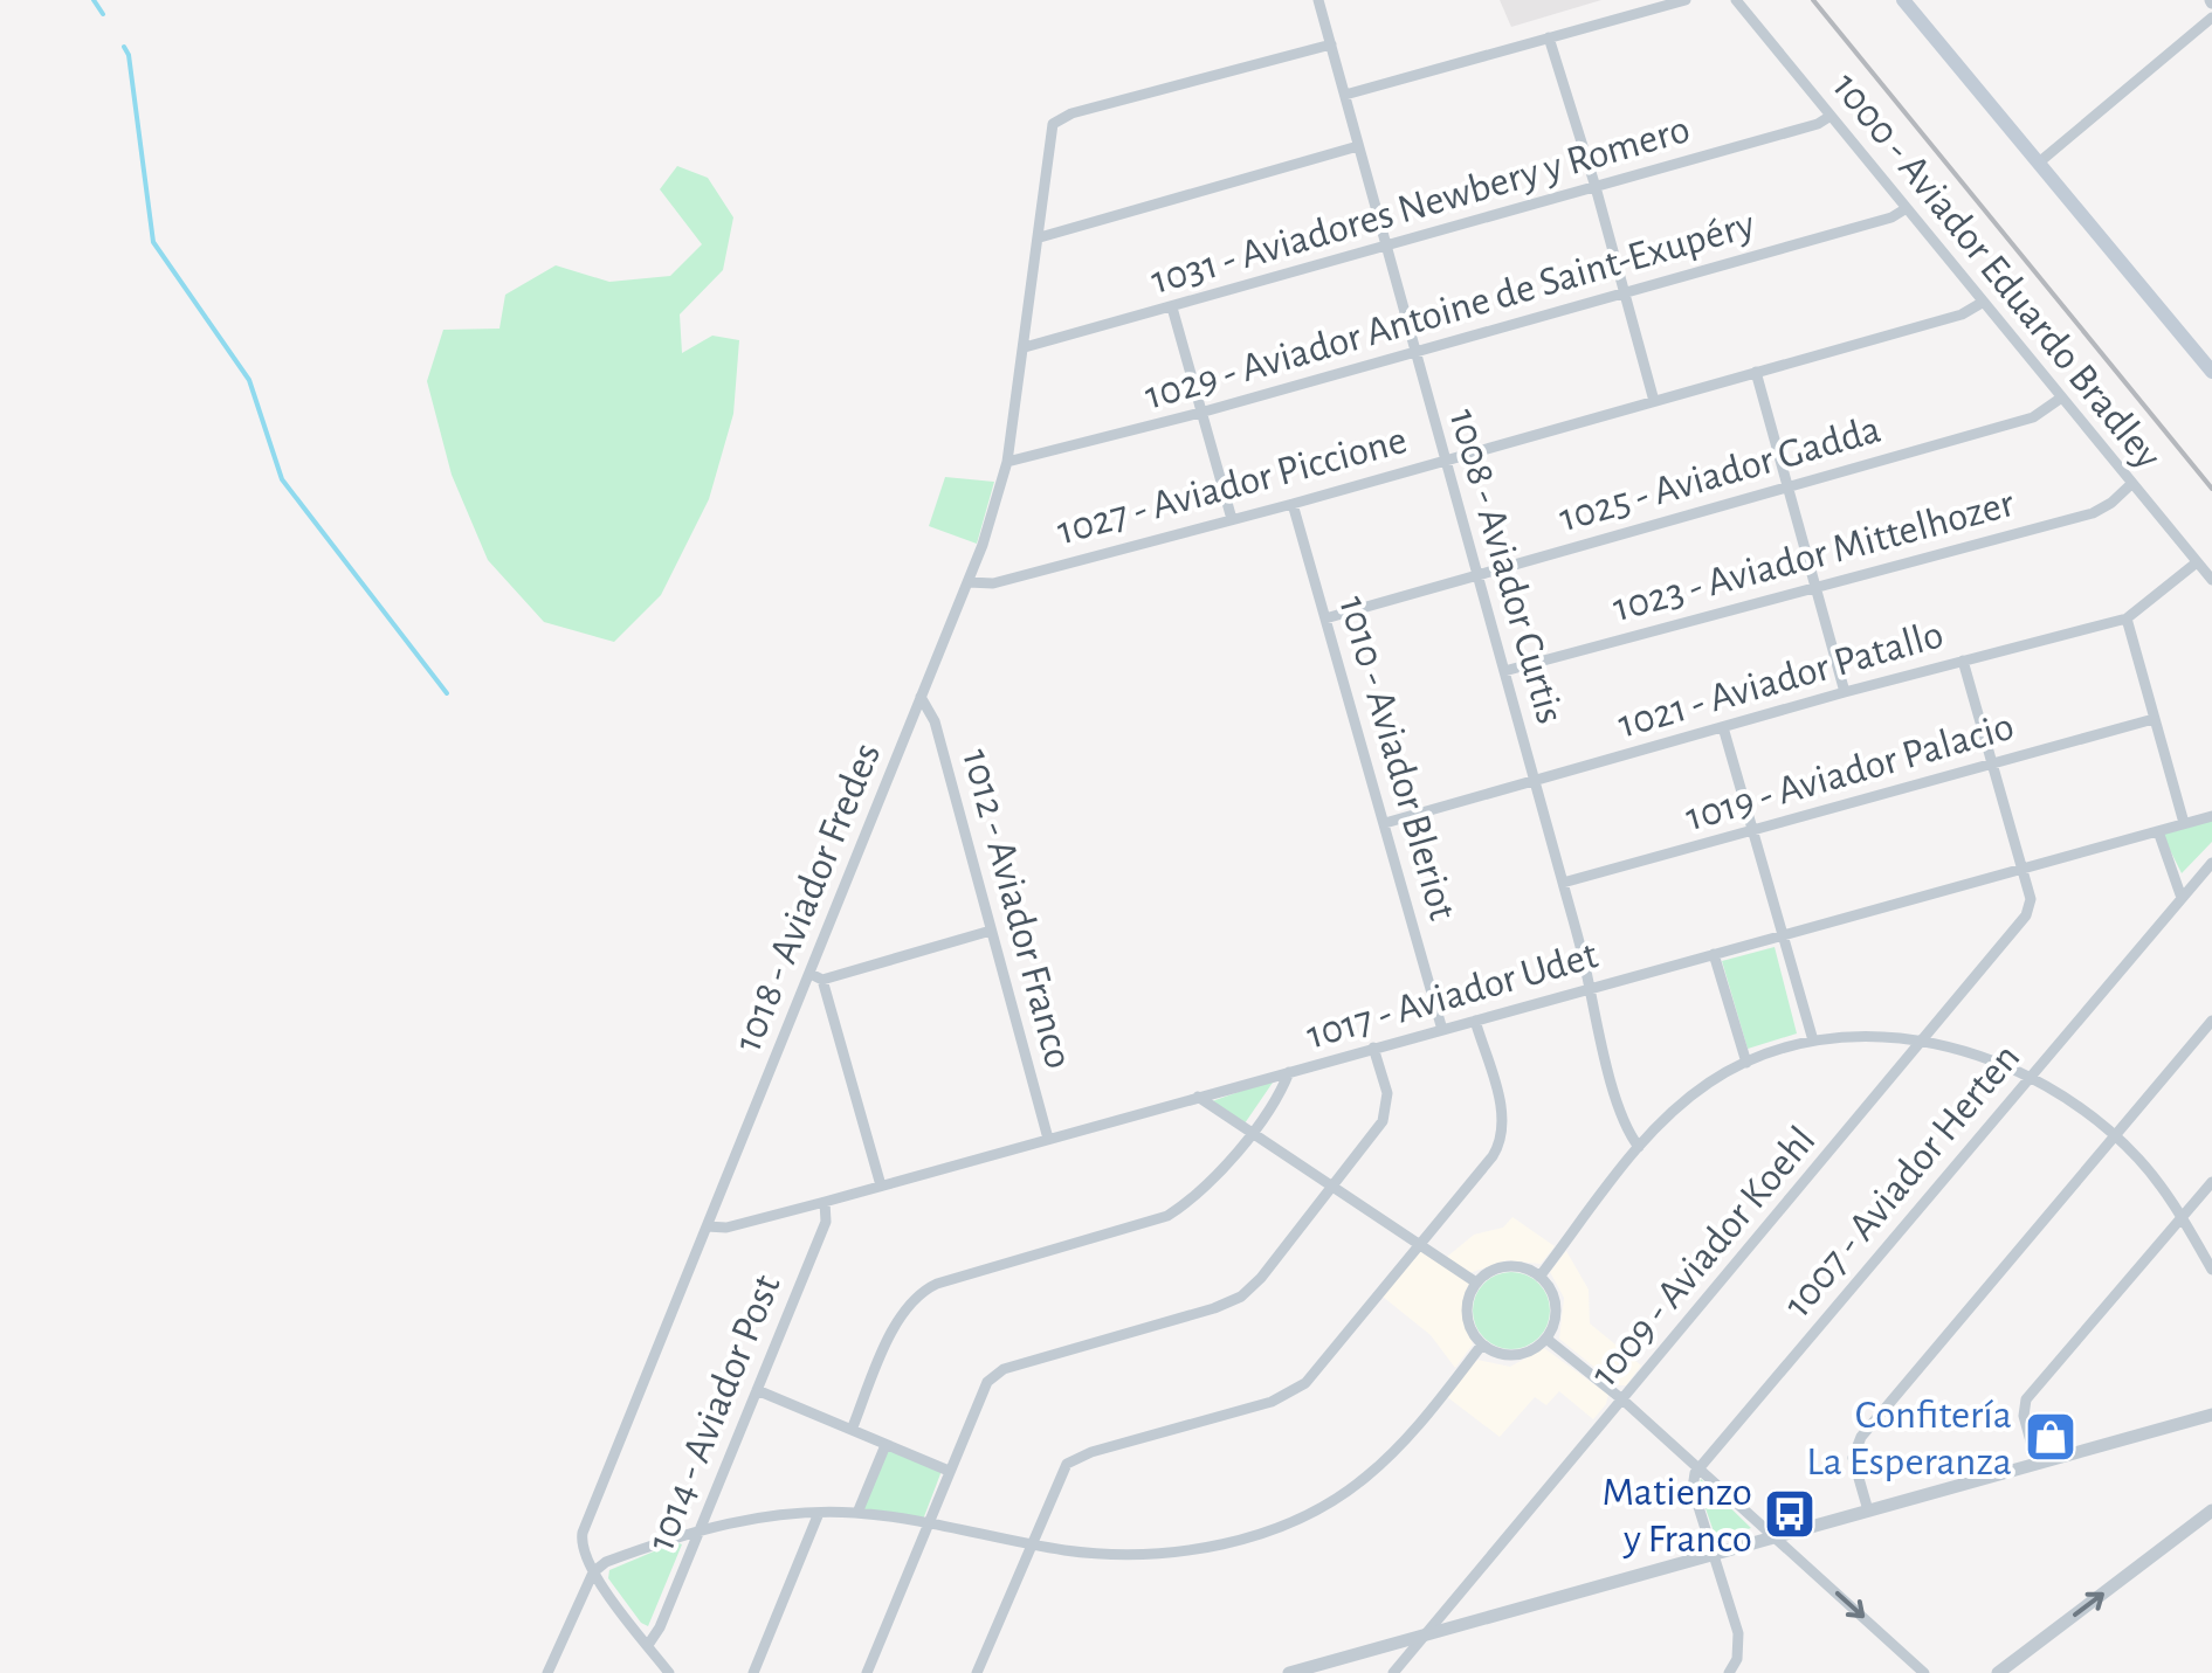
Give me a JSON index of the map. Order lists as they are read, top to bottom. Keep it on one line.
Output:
{"streets":{"street":["1031 - Aviadores Newbery y Romero","1000 - Aviador Eduardo Bradley","1029 - Aviador Antoine de Saint-Exupéry","1025 - Aviador Gadda","1027 - Aviador Piccione","1023 - Aviador Mittelhozer","1008 - Aviador Curtis","1021 - Aviador Patallo","1010 - Aviador Bleriot","1019 - Aviador Palacio","1018 - Aviador Fredes","1012 - Aviador Franco","1017 - Aviador Udet","1007 - Aviador Herten","1009 - Aviador Koehl","1014 - Aviador Post"]},"crossings":[["1031 - Aviadores Newbery y Romero","1000 - Aviador Eduardo Bradley"],["1031 - Aviadores Newbery y Romero","1008 - Aviador Curtis"],["1031 - Aviadores Newbery y Romero","1018 - Aviador Fredes"],["1000 - Aviador Eduardo Bradley","1029 - Aviador Antoine de Saint-Exupéry"],["1000 - Aviador Eduardo Bradley","1025 - Aviador Gadda"],["1000 - Aviador Eduardo Bradley","1027 - Aviador Piccione"],["1000 - Aviador Eduardo Bradley","1023 - Aviador Mittelhozer"],["1029 - Aviador Antoine de Saint-Exupéry","1008 - Aviador Curtis"],["1029 - Aviador Antoine de Saint-Exupéry","1018 - Aviador Fredes"],["1025 - Aviador Gadda","1008 - Aviador Curtis"],["1025 - Aviador Gadda","1010 - Aviador Bleriot"],["1027 - Aviador Piccione","1008 - Aviador Curtis"],["1027 - Aviador Piccione","1010 - Aviador Bleriot"],["1027 - Aviador Piccione","1018 - Aviador Fredes"],["1023 - Aviador Mittelhozer","1008 - Aviador Curtis"],["1008 - Aviador Curtis","1021 - Aviador Patallo"],["1008 - Aviador Curtis","1019 - Aviador Palacio"],["1008 - Aviador Curtis","1018 - Aviador Fredes"],["1008 - Aviador Curtis","1017 - Aviador Udet"],["1021 - Aviador Patallo","1010 - Aviador Bleriot"],["1010 - Aviador Bleriot","1017 - Aviador Udet"],["1018 - Aviador Fredes","1012 - Aviador Franco"],["1018 - Aviador Fredes","1017 - Aviador Udet"],["1012 - Aviador Franco","1017 - Aviador Udet"],["1017 - Aviador Udet","1009 - Aviador Koehl"],["1017 - Aviador Udet","1014 - Aviador Post"]],"places":{"shop":["Confitería La Esperanza"],"bus stop":["Matienzo y Franco"]}}
